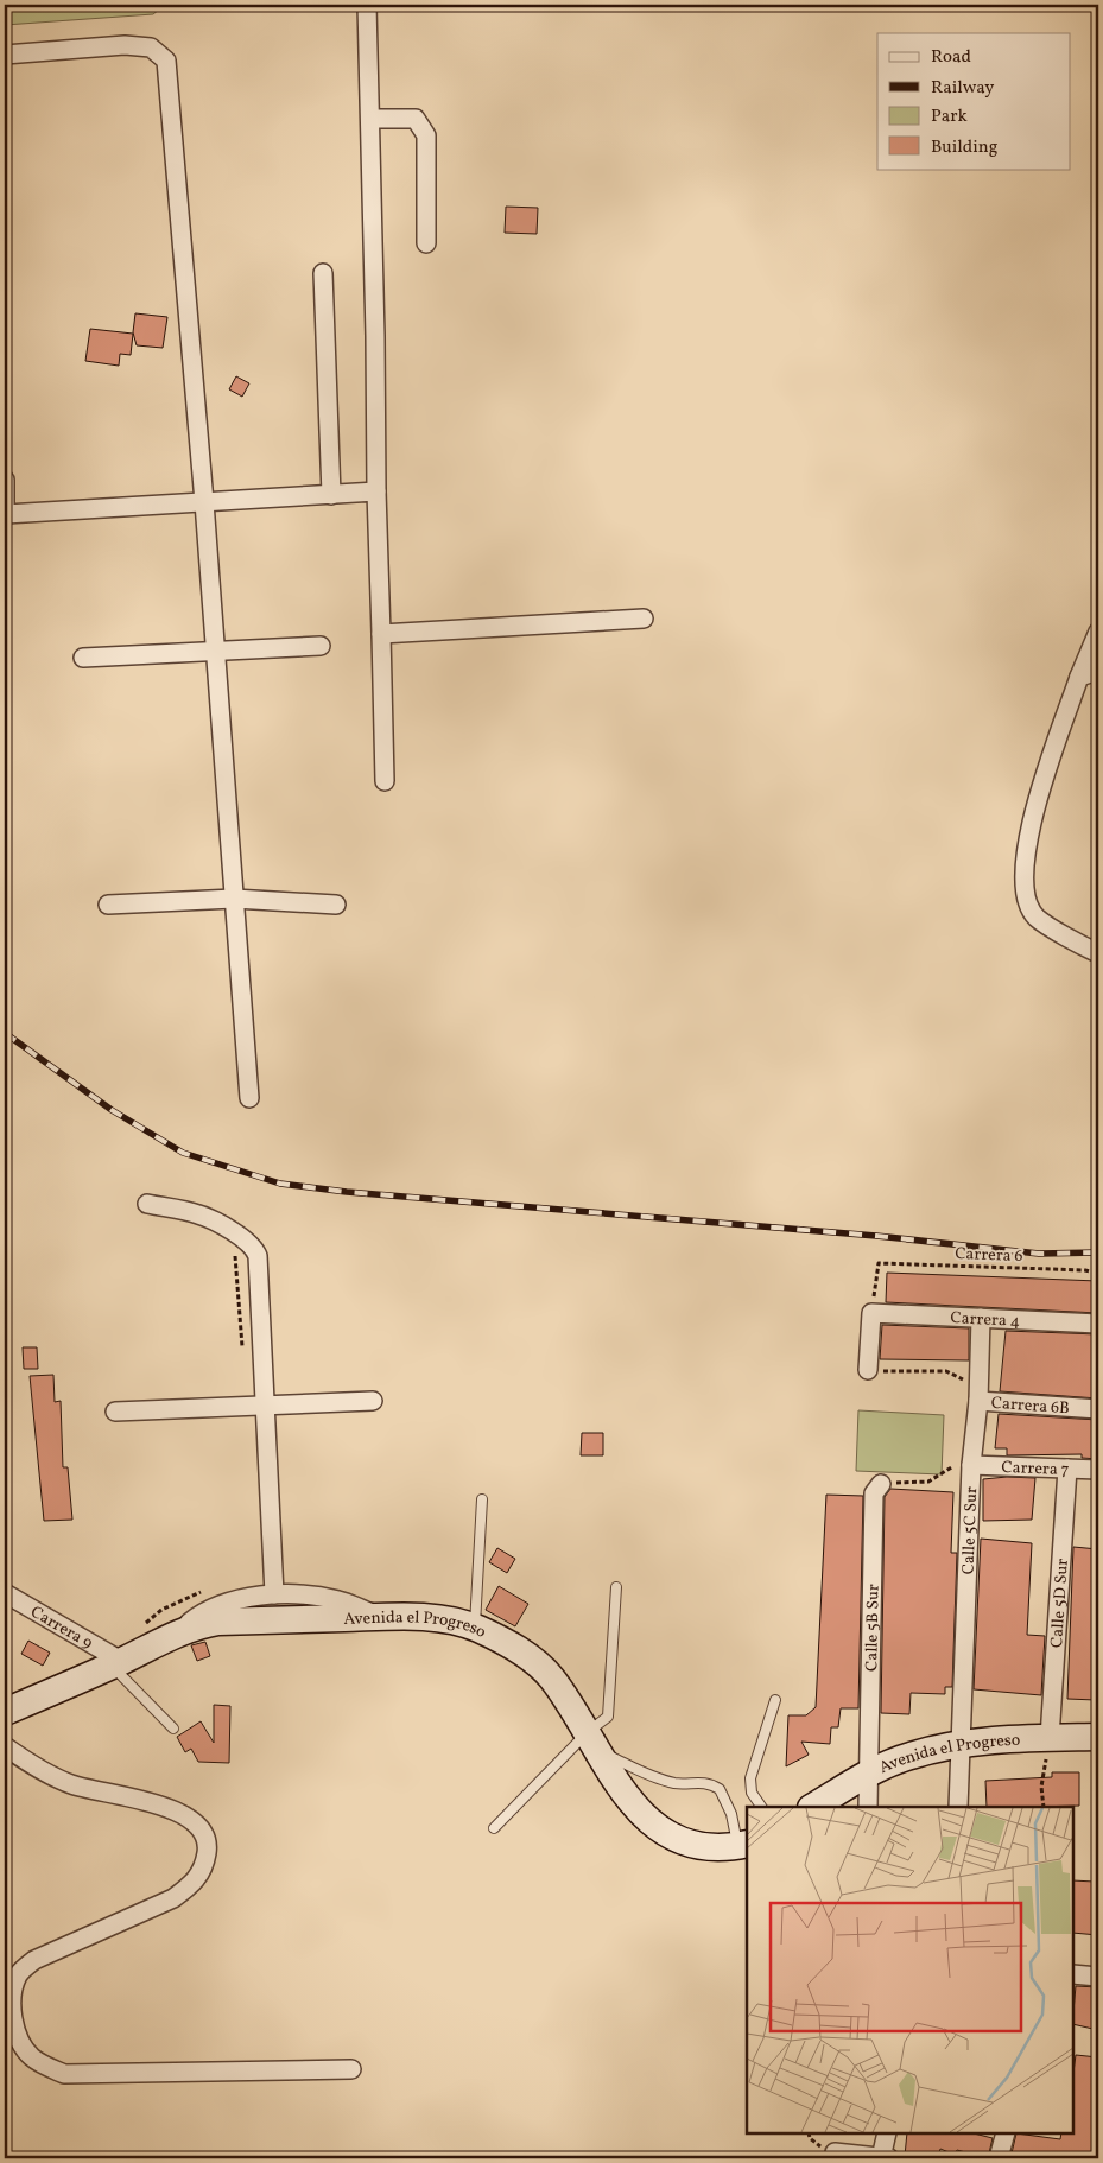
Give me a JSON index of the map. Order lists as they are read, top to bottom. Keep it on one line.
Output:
{"streets":{"main road":["Avenida el Progreso"],"street":["Carrera 4","Carrera 6B","Carrera 7","Calle 5C Sur","Calle 5D Sur","Carrera 9","Calle 5B Sur"],"path":["Carrera 6"]},"crossings":[["Carrera 6","Carrera 4"],["Carrera 4","Calle 5C Sur"],["Carrera 6B","Calle 5C Sur"],["Carrera 7","Calle 5C Sur"],["Carrera 7","Calle 5D Sur"],["Calle 5C Sur","Avenida el Progreso"],["Calle 5D Sur","Avenida el Progreso"],["Carrera 9","Avenida el Progreso"],["Avenida el Progreso","Calle 5B Sur"]],"legend":["Road","Railway","Park","Building"]}
